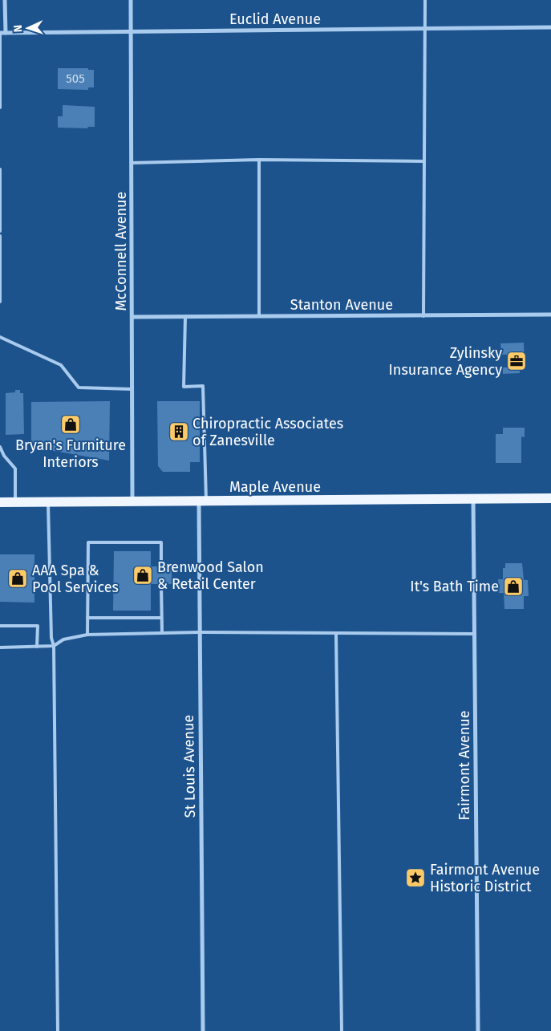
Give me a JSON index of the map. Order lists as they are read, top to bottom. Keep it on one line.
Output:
{"streets":{"main road":["Maple Avenue"],"street":["Euclid Avenue","McConnell Avenue","Stanton Avenue","Fairmont Avenue","St Louis Avenue"]},"crossings":[["Euclid Avenue","McConnell Avenue"],["McConnell Avenue","Stanton Avenue"],["McConnell Avenue","Maple Avenue"],["Maple Avenue","Fairmont Avenue"],["Maple Avenue","St Louis Avenue"]],"places":{"office":["Zylinsky Insurance Agency"],"shop":["Bryan's Furniture Interiors","Brenwood Salon & Retail Center","AAA Spa & Pool Services","It's Bath Time"],"building":["Chiropractic Associates of Zanesville"],"place":["Fairmont Avenue Historic District"]},"house_numbers":["505"],"north":"left"}
